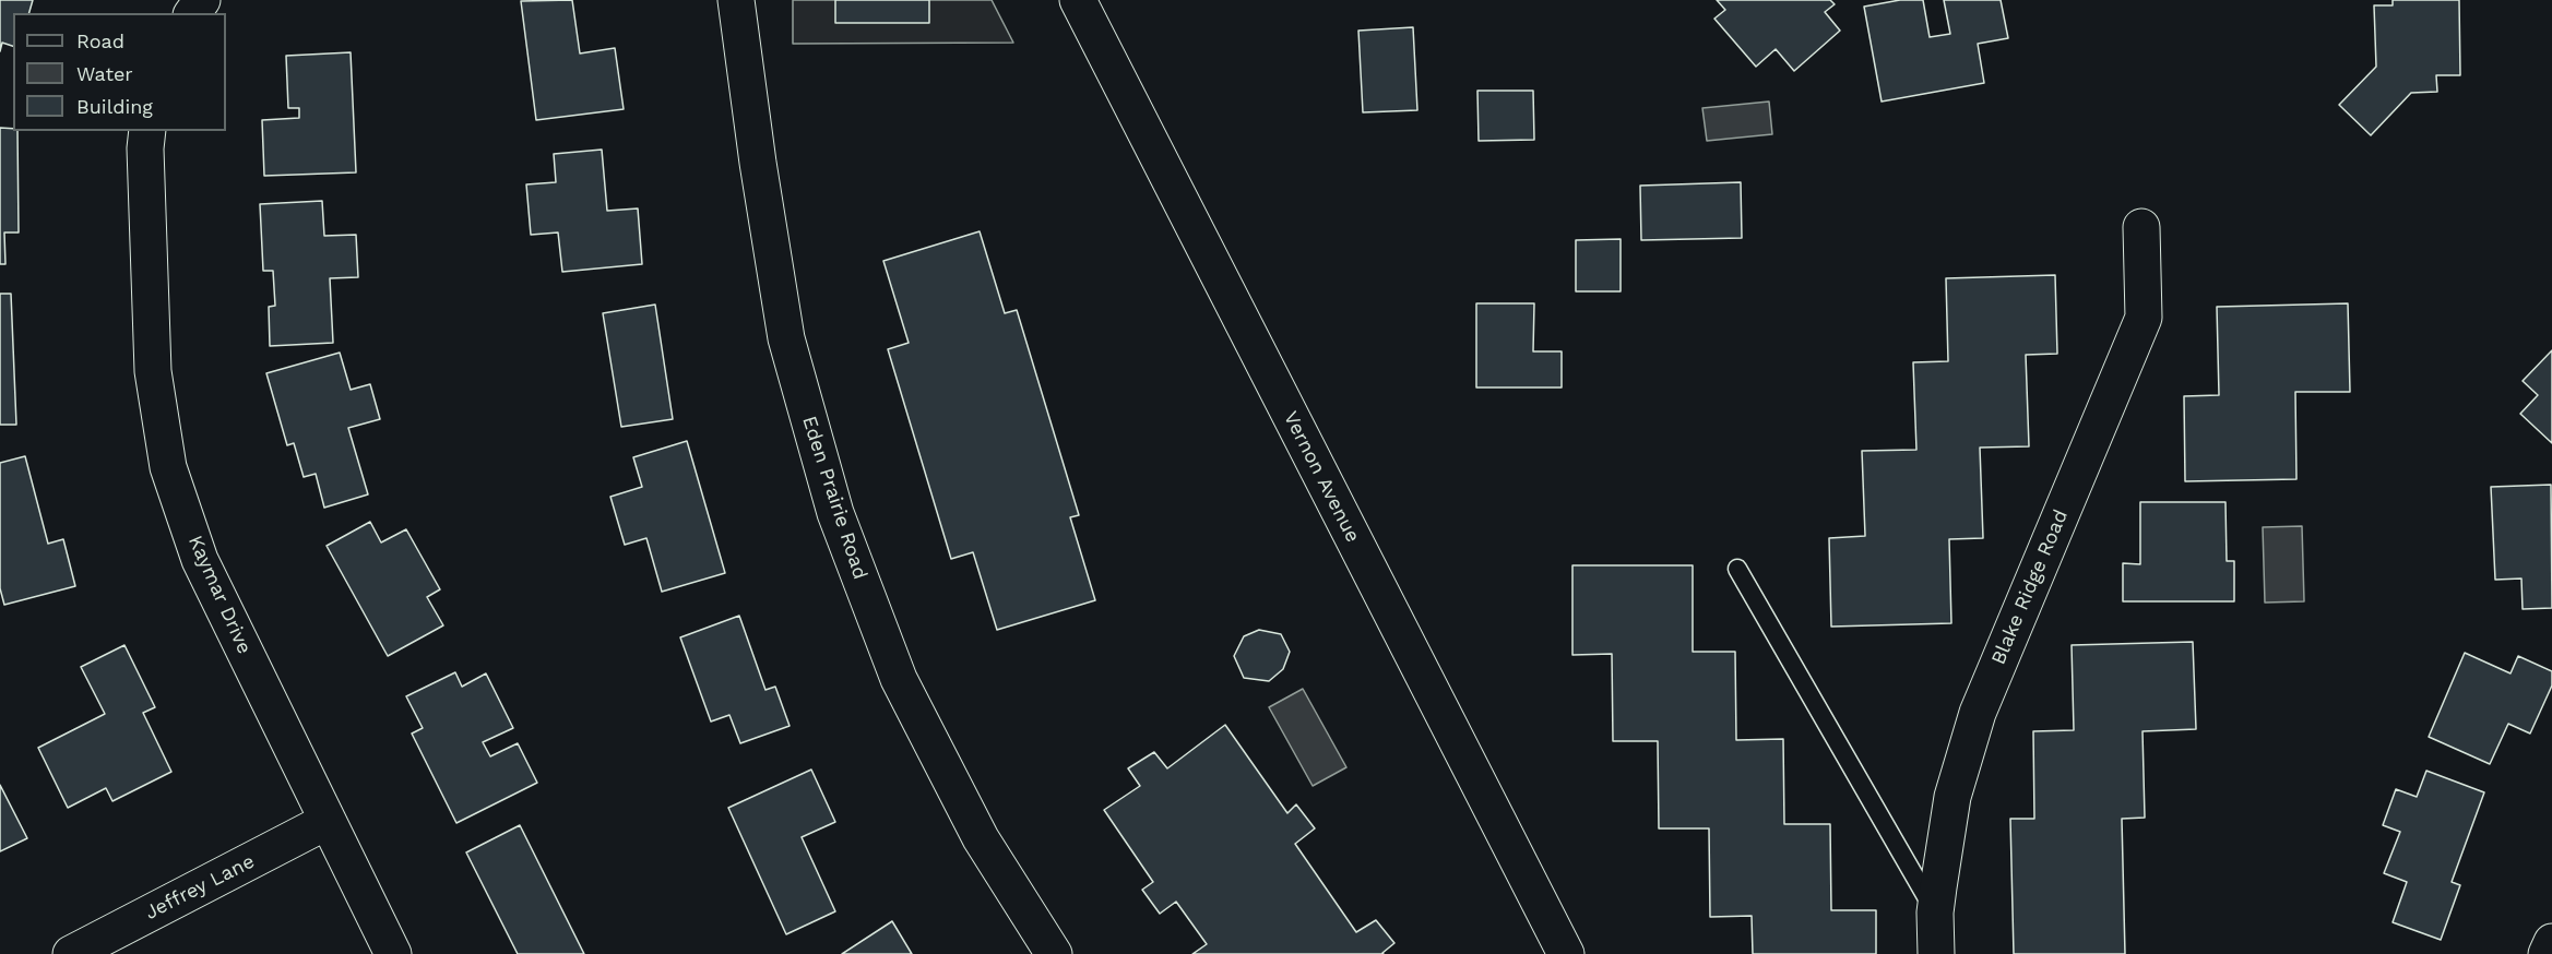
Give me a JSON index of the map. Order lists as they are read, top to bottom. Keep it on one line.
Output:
{"streets":{"street":["Vernon Avenue","Eden Prairie Road","Blake Ridge Road","Kaymar Drive","Jeffrey Lane"]},"crossings":[["Kaymar Drive","Jeffrey Lane"]],"legend":["Road","Water","Building"]}
